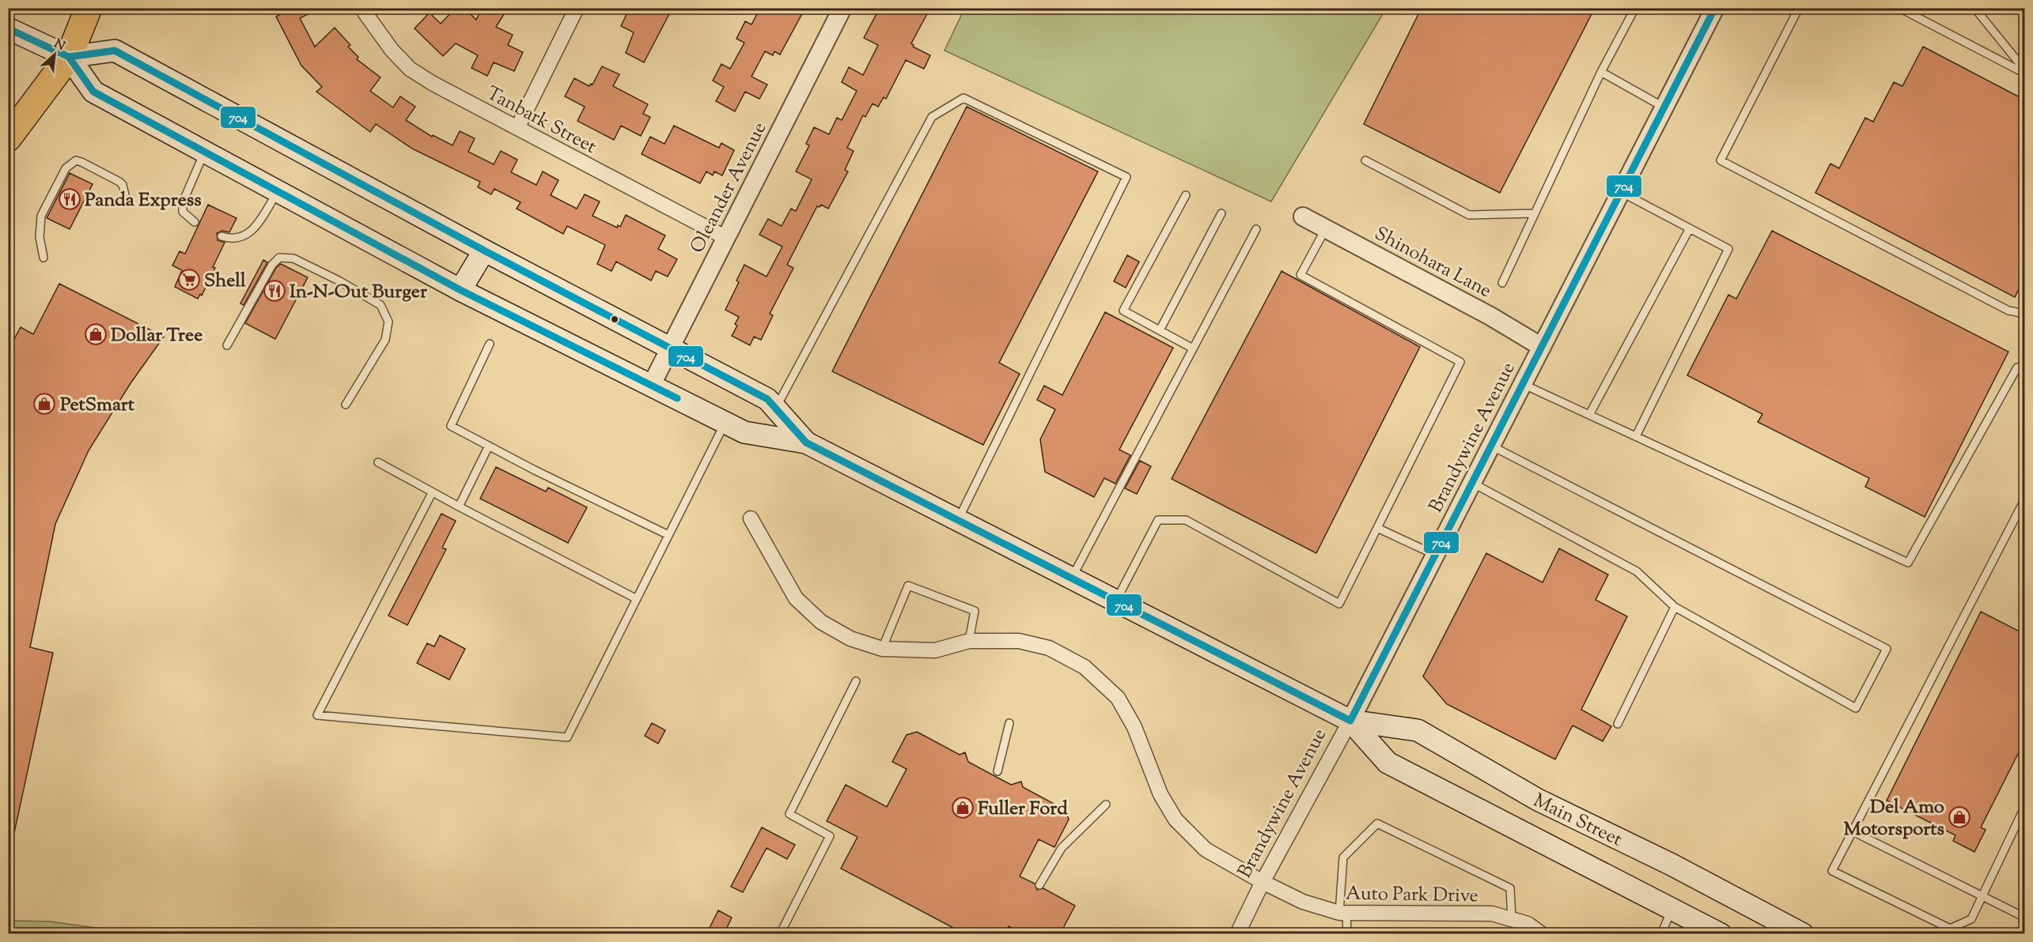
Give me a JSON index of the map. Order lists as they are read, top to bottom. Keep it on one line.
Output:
{"streets":{"main road":["Main Street"],"street":["Tanbark Street","Oleander Avenue","Shinohara Lane","Brandywine Avenue","Auto Park Drive"]},"crossings":[["Tanbark Street","Oleander Avenue"],["Oleander Avenue","Main Street"],["Shinohara Lane","Brandywine Avenue"],["Brandywine Avenue","Main Street"],["Brandywine Avenue","Auto Park Drive"]],"places":{"restaurant":["Panda Express","In-N-Out Burger"],"supermarket":["Shell"],"shop":["Dollar Tree","PetSmart","Fuller Ford","Del Amo Motorsports"]},"lines":["transit line 704"],"north":"top right"}
